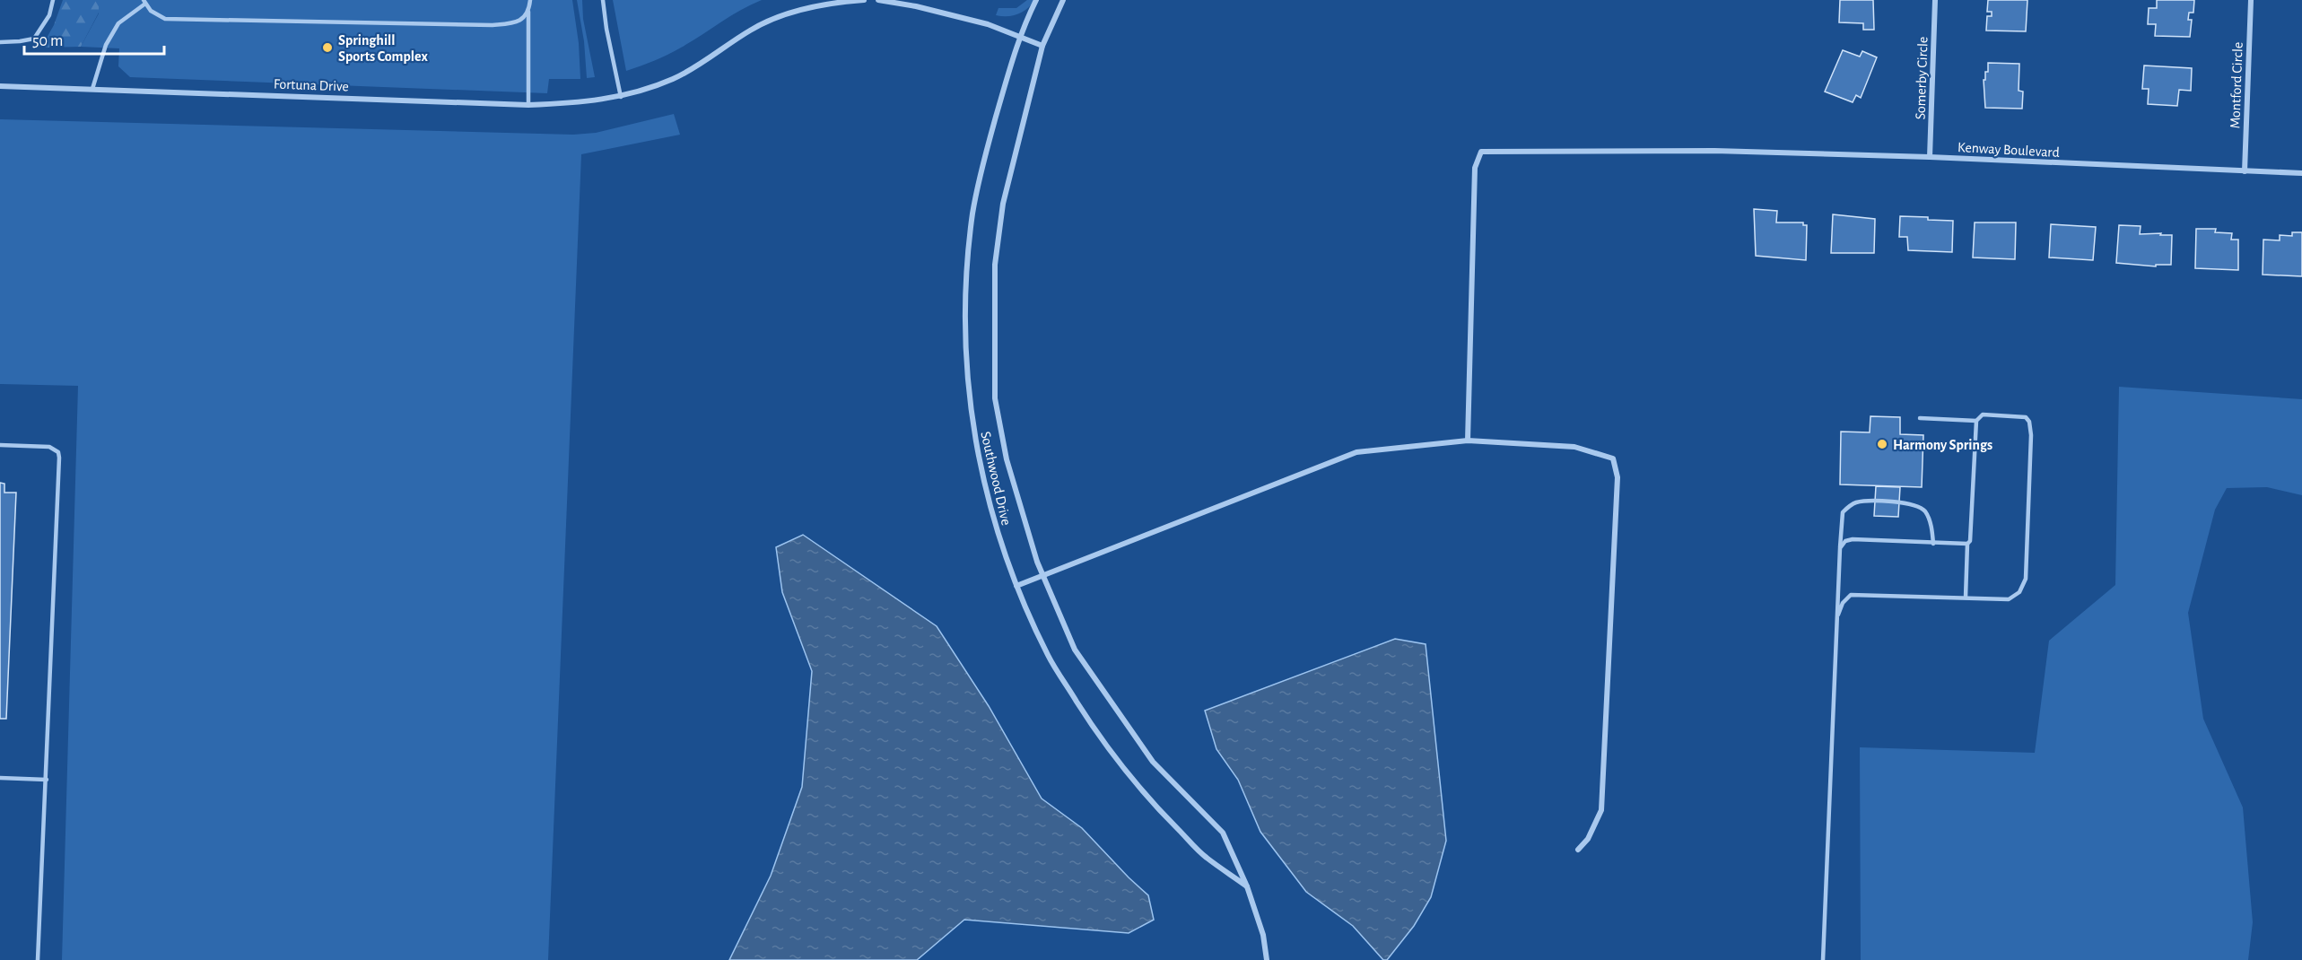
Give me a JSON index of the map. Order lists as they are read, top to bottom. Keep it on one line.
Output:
{"streets":{"street":["Somerby Circle","Fortuna Drive","Montford Circle","Kenway Boulevard","Southwood Drive"]},"crossings":[["Somerby Circle","Kenway Boulevard"],["Montford Circle","Kenway Boulevard"]],"places":["Springhill Sports Complex","Harmony Springs"],"scale_bar":"50 m"}
